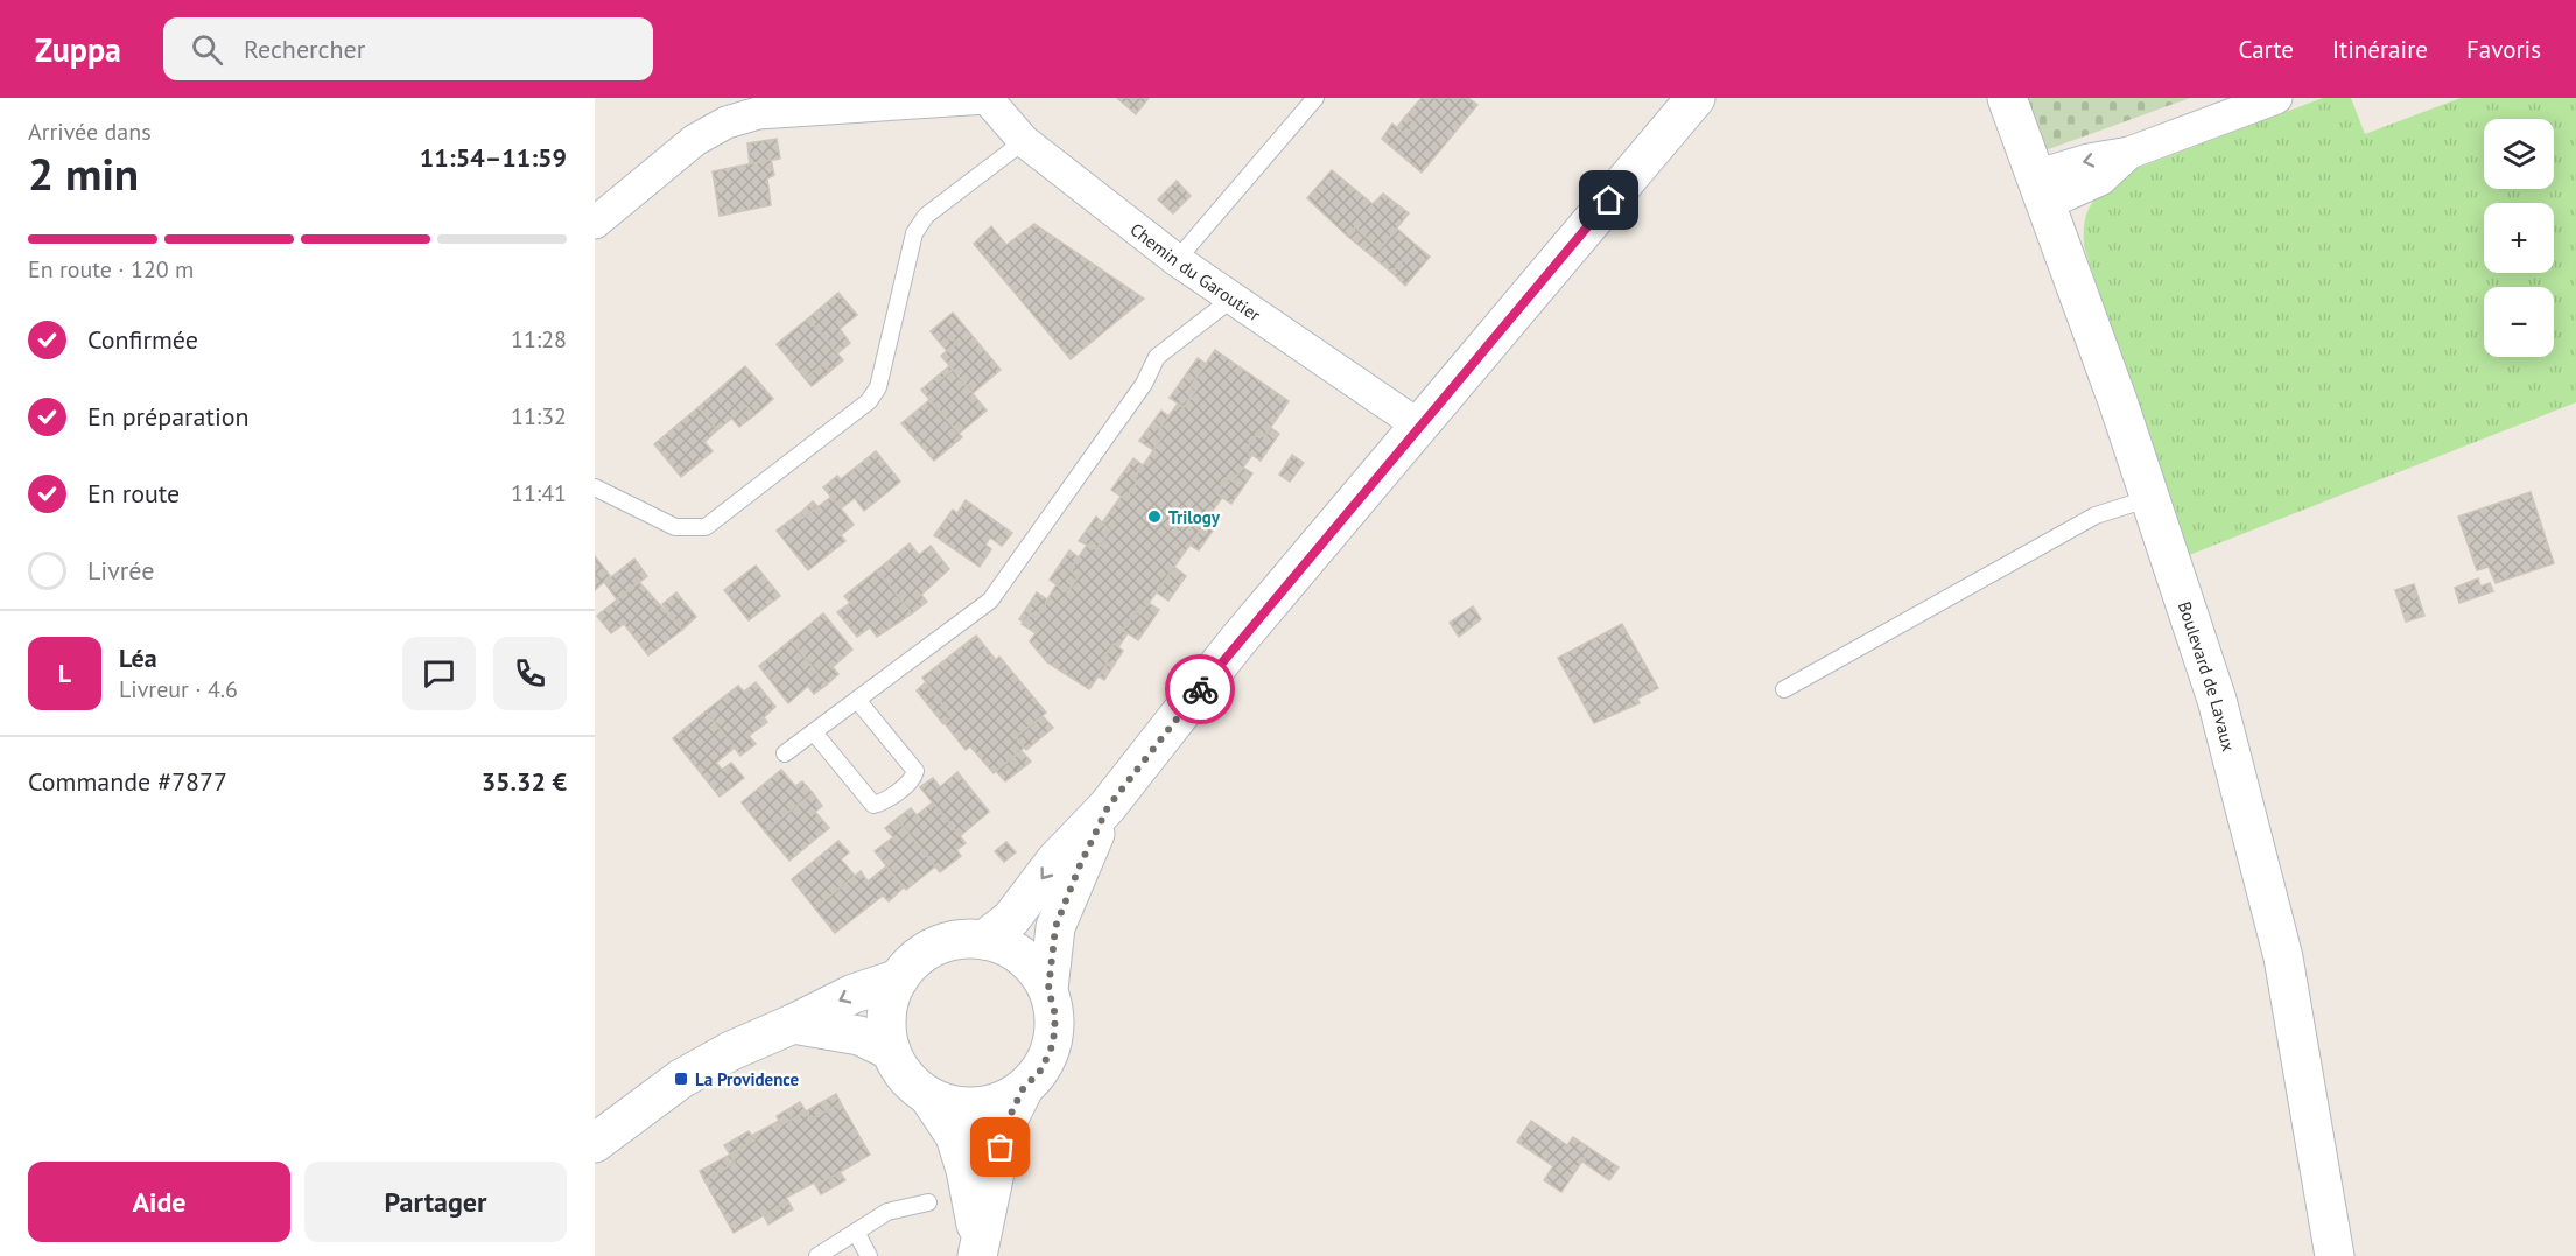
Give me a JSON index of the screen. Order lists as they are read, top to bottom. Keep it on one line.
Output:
{"streets":{"main road":["Boulevard de Lavaux"],"street":["Chemin du Garoutier"]},"places":{"other":["Trilogy"],"transit":["La Providence"]},"page":{"header":"Zuppa","search":"Rechercher","nav":["Carte","Itinéraire","Favoris"],"heading":["2 min","Arrivée dans","11:54–11:59"],"panel":["Léa","Livreur · 4.6","Commande #7877","35.32 €"],"map_buttons":["+","−"],"bar":"En route · 120 m","list":[["Confirmée","11:28"],["En préparation","11:32"],["En route","11:41"],"Livrée"],"round":"L","buttons":["Aide","Partager"]}}
